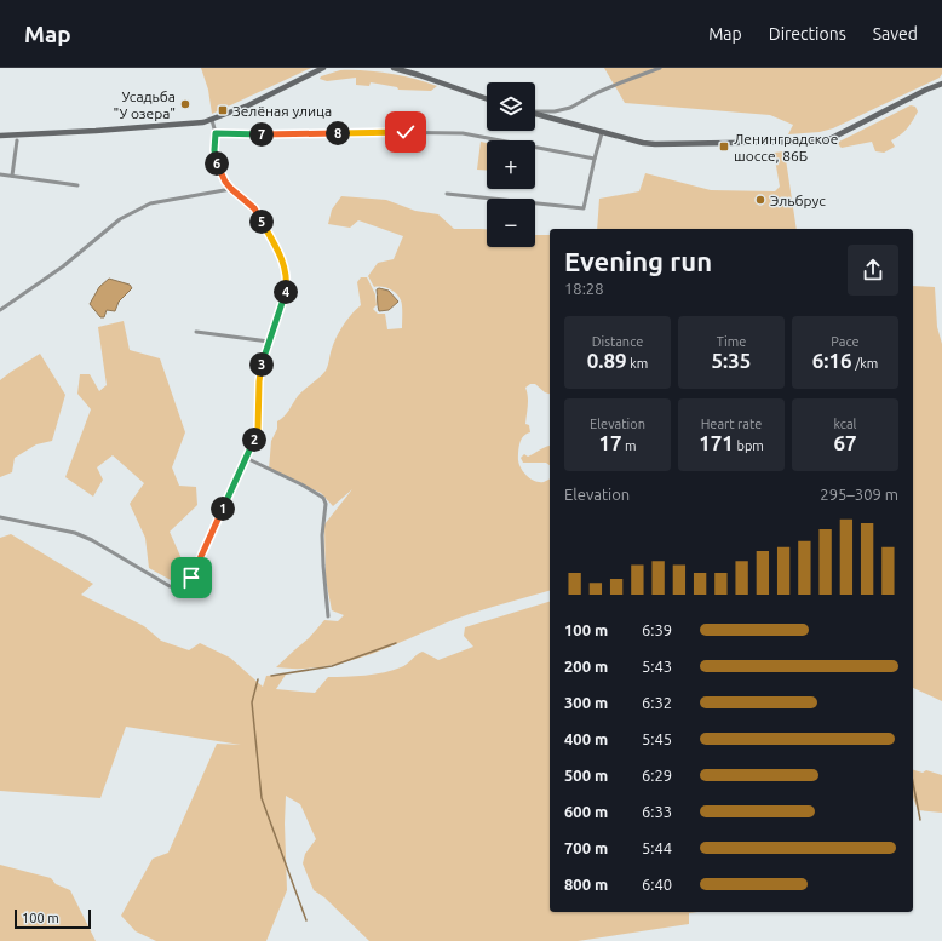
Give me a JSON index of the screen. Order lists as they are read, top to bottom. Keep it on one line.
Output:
{"places":{"other":["Усадьба \"У озера\"","Эльбрус"],"transit":["Зелёная улица","Ленинградское шоссе, 86Б"]},"scale_bar":"100 m","page":{"header":"Map","nav":["Map","Directions","Saved"],"map_buttons":["+","−"],"pins":["8","7","6","5","4","3","2","1"],"heading":["Evening run","18:28"],"stats":[["Distance","0.89 km"],["Time","5:35"],["Pace","6:16 /km"],["Elevation","17 m"],["Heart rate","171 bpm"],["kcal","67"]],"chart":["Elevation","295–309 m"],"list":[{"name":"100 m","note":"6:39"},{"name":"200 m","note":"5:43"},{"name":"300 m","note":"6:32"},{"name":"400 m","note":"5:45"},{"name":"500 m","note":"6:29"},{"name":"600 m","note":"6:33"},{"name":"700 m","note":"5:44"},{"name":"800 m","note":"6:40"}],"scale":"100 m"}}
